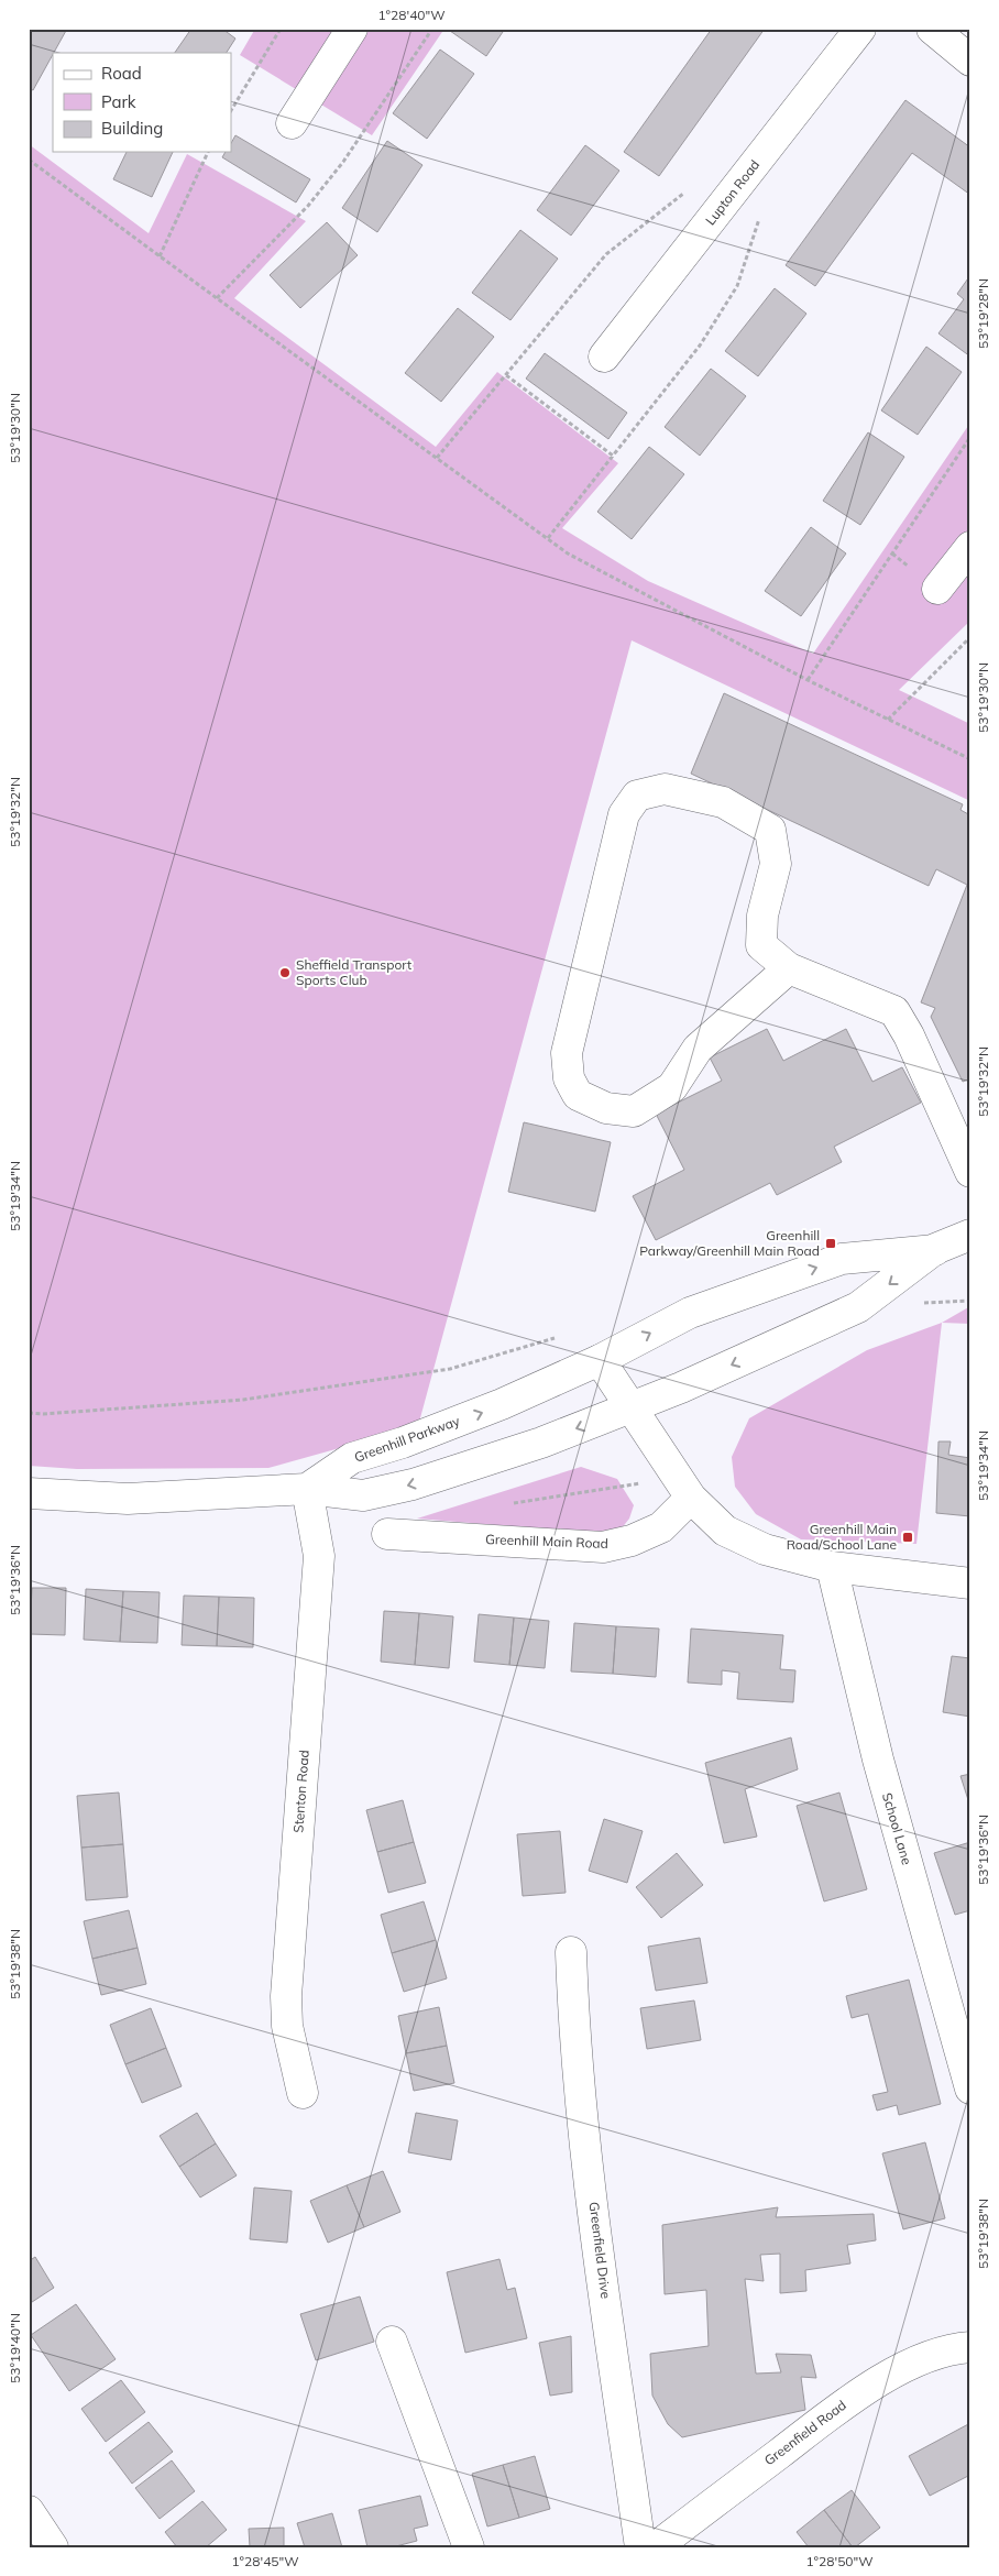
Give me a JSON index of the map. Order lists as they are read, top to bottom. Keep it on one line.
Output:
{"streets":{"street":["Lupton Road","Greenhill Parkway","Greenhill Main Road","Stenton Road","School Lane","Greenfield Drive","Greenfield Road"]},"crossings":[["Greenhill Parkway","Stenton Road"]],"places":{"other":["Sheffield Transport Sports Club"],"transit":["Greenhill Parkway/Greenhill Main Road","Greenhill Main Road/School Lane"]},"legend":["Road","Park","Building"],"coordinates":["1°28'40\"W","53°19'28\"N","53°19'30\"N","53°19'32\"N","53°19'34\"N","53°19'36\"N","53°19'38\"N","53°19'40\"N","1°28'45\"W","1°28'50\"W"]}
